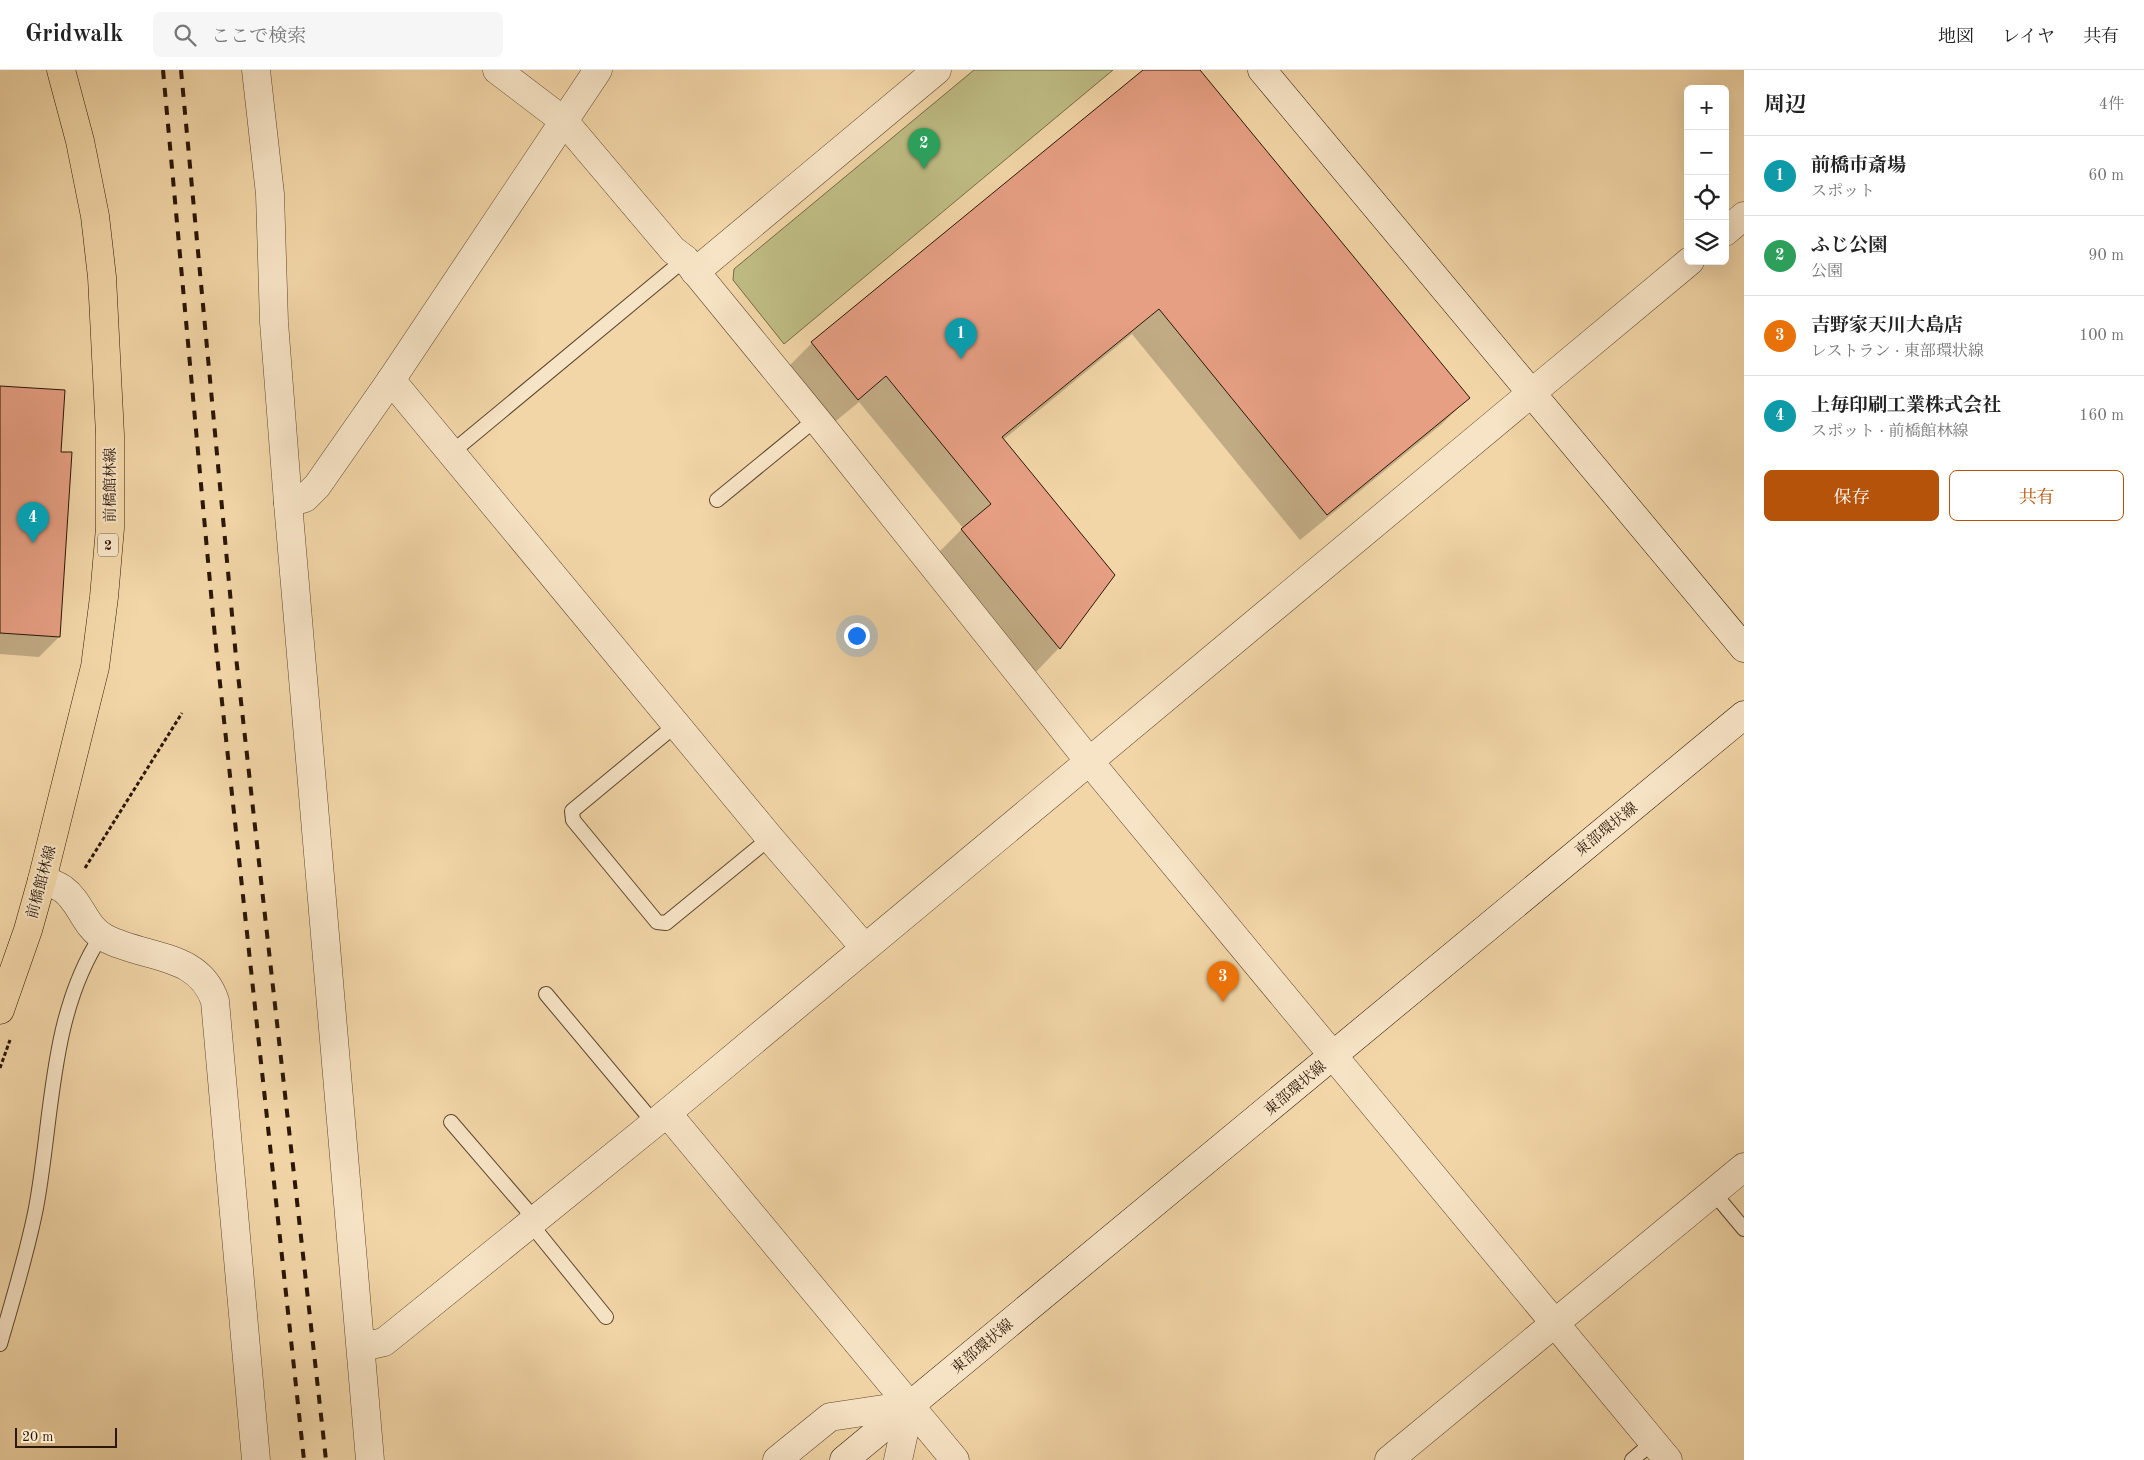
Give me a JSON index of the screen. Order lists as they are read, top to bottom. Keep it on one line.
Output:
{"streets":{"main road":["前橋館林線","2"],"street":["東部環状線"]},"scale_bar":"20 m","page":{"header":"Gridwalk","search":"ここで検索","nav":["地図","レイヤ","共有"],"heading":["周辺","4件"],"map_buttons":["+","−"],"pins":["2","1","4","3"],"list":[{"mark":"1","name":"前橋市斎場","note":"スポット","value":"60 m"},{"mark":"2","name":"ふじ公園","note":"公園","value":"90 m"},{"mark":"3","name":"吉野家天川大島店","note":"レストラン · 東部環状線","value":"100 m"},{"mark":"4","name":"上毎印刷工業株式会社","note":"スポット · 前橋館林線","value":"160 m"}],"buttons":["保存","共有"],"scale":"20 m"}}
